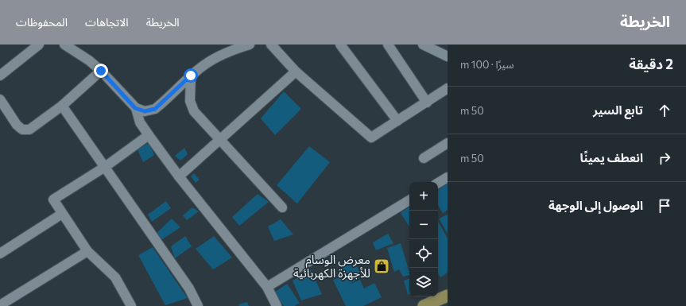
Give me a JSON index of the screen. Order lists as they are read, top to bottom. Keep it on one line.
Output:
{"places":{"shop":["معرض الوسام للأجهزة الكهربائية"]},"page":{"header":"الخريطة","nav":["الخريطة","الاتجاهات","المحفوظات"],"heading":["2 دقيقة","سيرًا · 100 m"],"list":[["تابع السير","50 m"],["انعطف يمينًا","50 m"],"الوصول إلى الوجهة"],"map_buttons":["+","−"]}}
